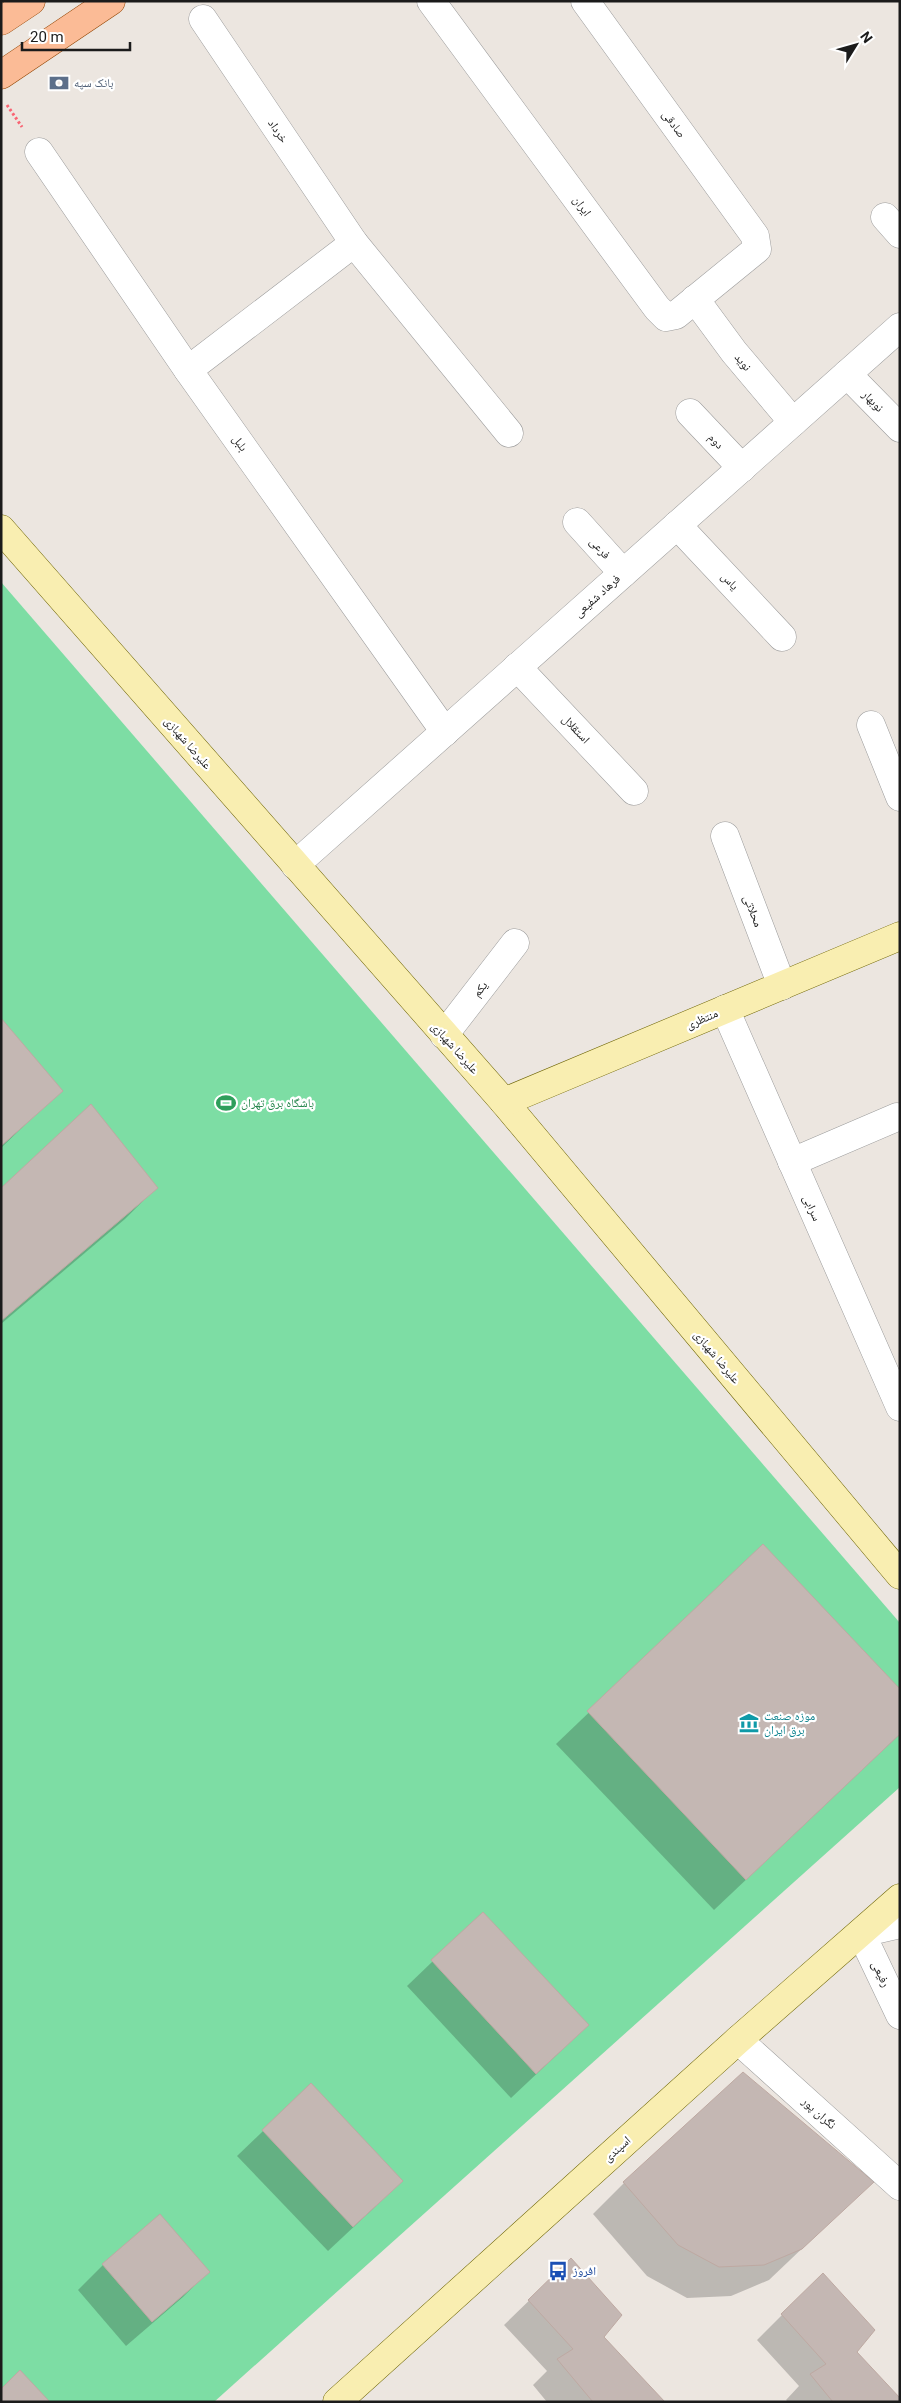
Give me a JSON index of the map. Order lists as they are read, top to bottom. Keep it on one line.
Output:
{"streets":{"main road":["علیرضا شهبازی","منتظری","اسپندی"],"street":["صادقی","خرداد","ایران","نوید","نوبهار","دوم","بلبل","فرعی","یاس","فرهاد شفیعی","استقلال","محلاتی","یکم","سرابی","رفیعی","نگران پور"]},"crossings":[["صادقی","ایران"],["ایران","نوید"],["نوید","فرهاد شفیعی"],["نوبهار","فرهاد شفیعی"],["دوم","فرهاد شفیعی"],["بلبل","فرهاد شفیعی"],["فرعی","فرهاد شفیعی"],["یاس","فرهاد شفیعی"],["فرهاد شفیعی","استقلال"],["فرهاد شفیعی","علیرضا شهبازی"],["علیرضا شهبازی","یکم"],["علیرضا شهبازی","منتظری"],["محلاتی","منتظری"],["منتظری","سرابی"],["رفیعی","اسپندی"],["نگران پور","اسپندی"]],"places":{"bank":["بانک سپه"],"sports":["باشگاه برق تهران"],"museum":["موزه صنعت برق ایران"],"bus stop":["افروز"]},"scale_bar":"20 m","north":"top right"}
